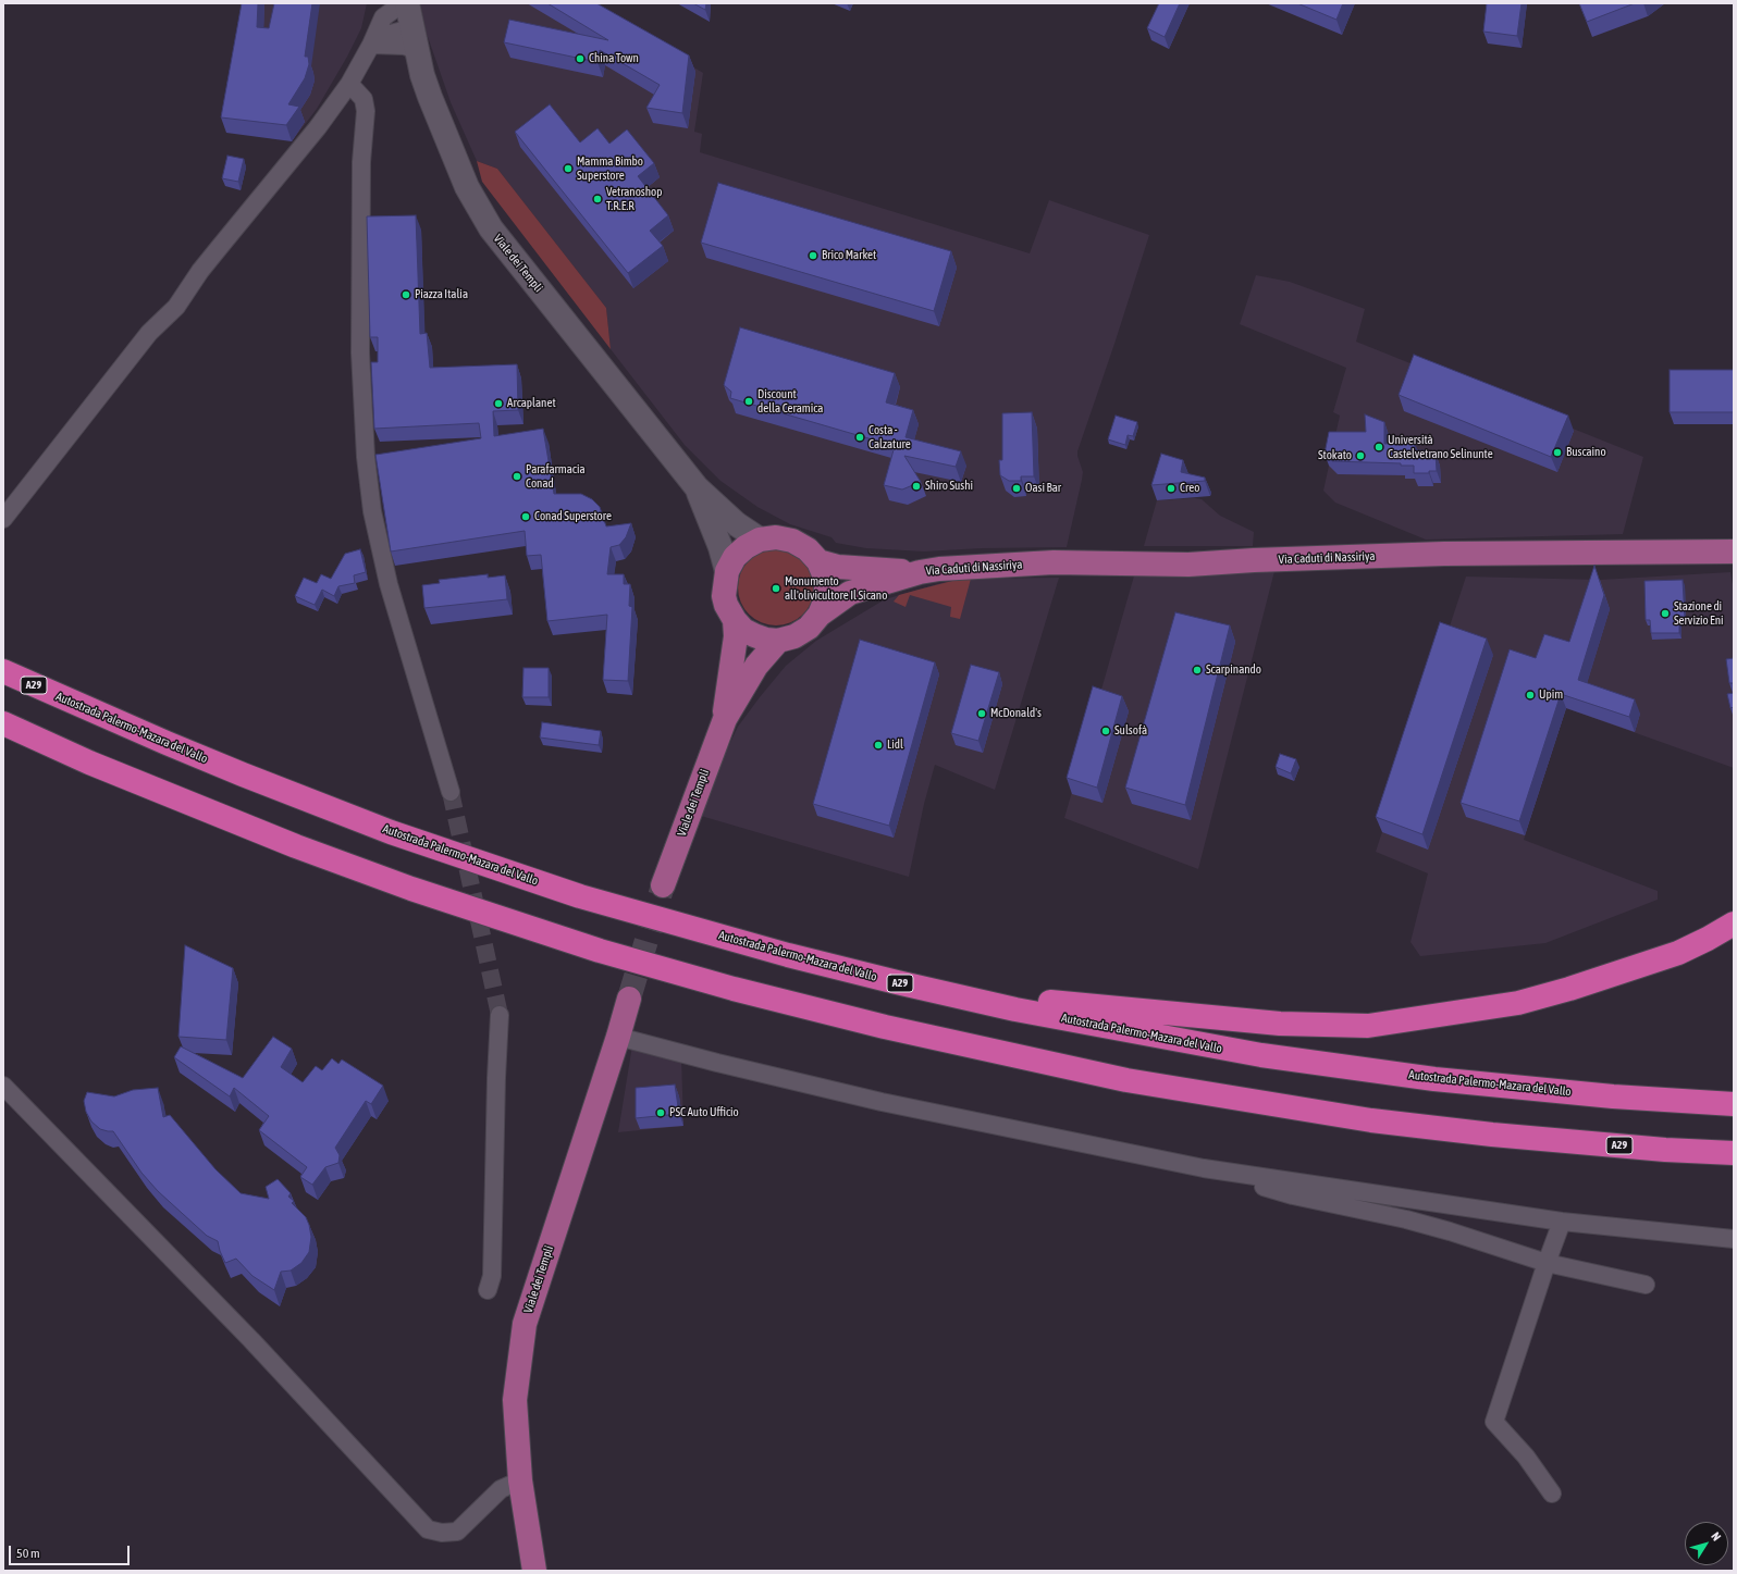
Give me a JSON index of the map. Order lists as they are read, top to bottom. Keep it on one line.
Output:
{"streets":{"highway":["A29","Autostrada Palermo-Mazara del Vallo"],"main road":["Viale dei Templi","Via Caduti di Nassiriya"]},"places":["China Town","Mamma Bimbo Superstore","Vetranoshop T.R.E.R","Brico Market","Piazza Italia","Discount della Ceramica","Arcaplanet","Costa - Calzature","Università Castelvetrano Selinunte","Buscaino","Stokato","Parafarmacia Conad","Shiro Sushi","Oasi Bar","Creo","Conad Superstore","Monumento all'olivicultore Il Sicano","Stazione di Servizio Eni","Scarpinando","Upim","McDonald's","Sulsofà","Lidl","PSC Auto Ufficio"],"scale_bar":"50 m","north":"top right"}
